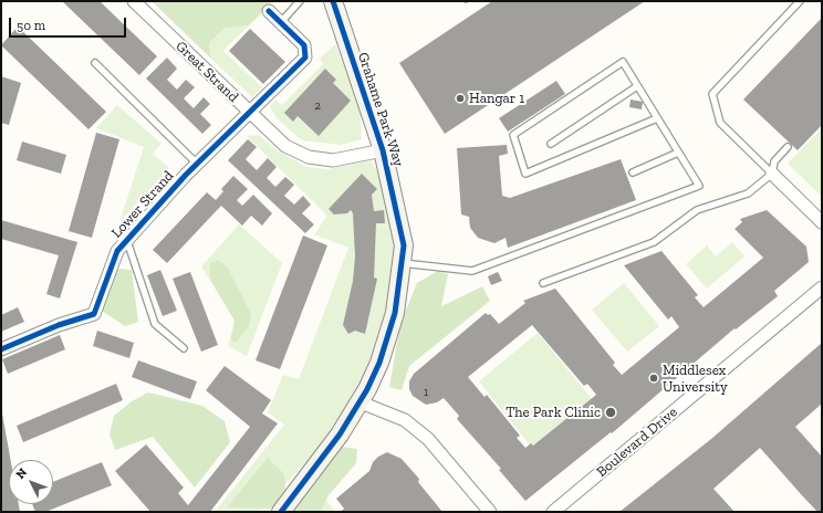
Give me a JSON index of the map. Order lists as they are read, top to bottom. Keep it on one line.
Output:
{"streets":{"street":["Great Strand","Grahame Park Way","Lower Strand","Boulevard Drive"]},"crossings":[["Great Strand","Grahame Park Way"],["Great Strand","Lower Strand"]],"places":["Hangar 1","Middlesex University","The Park Clinic"],"house_numbers":["2","1"],"scale_bar":"50 m","north":"top left"}
